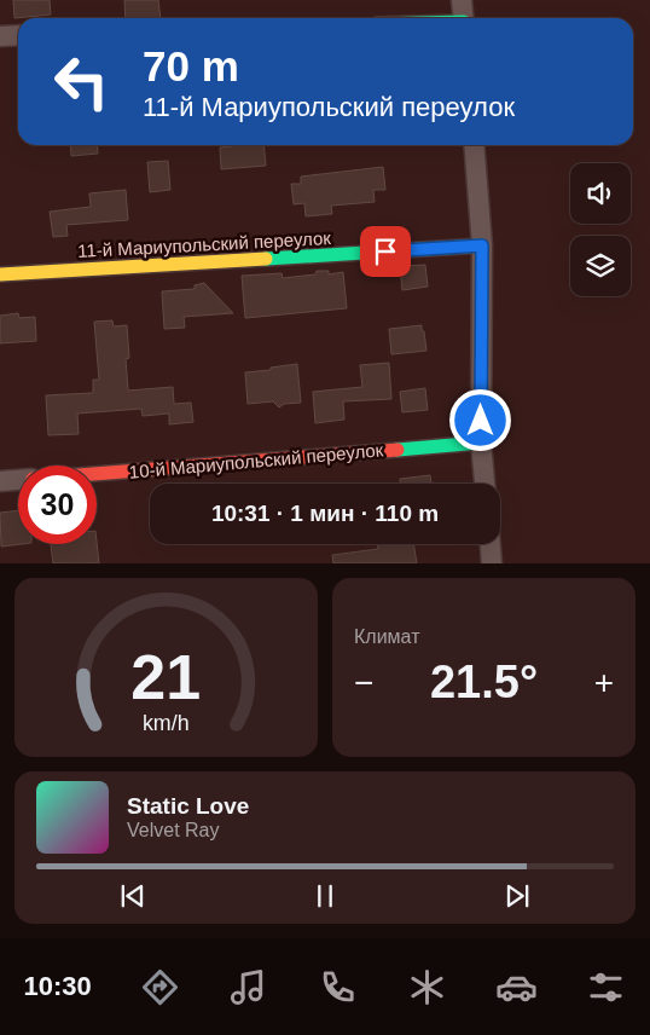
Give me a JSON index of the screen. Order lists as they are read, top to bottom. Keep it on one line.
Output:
{"streets":{"street":["11-й Мариупольский переулок","10-й Мариупольский переулок"]},"page":{"turn":["70 m","11-й Мариупольский переулок"],"limit":"30","trip":"10:31 · 1 мин · 110 m","tile":"Климат","heat":["−","21.5°","+"],"song":["Static Love","Velvet Ray"],"tabs":"10:30","gauge":["21","km/h"]}}
